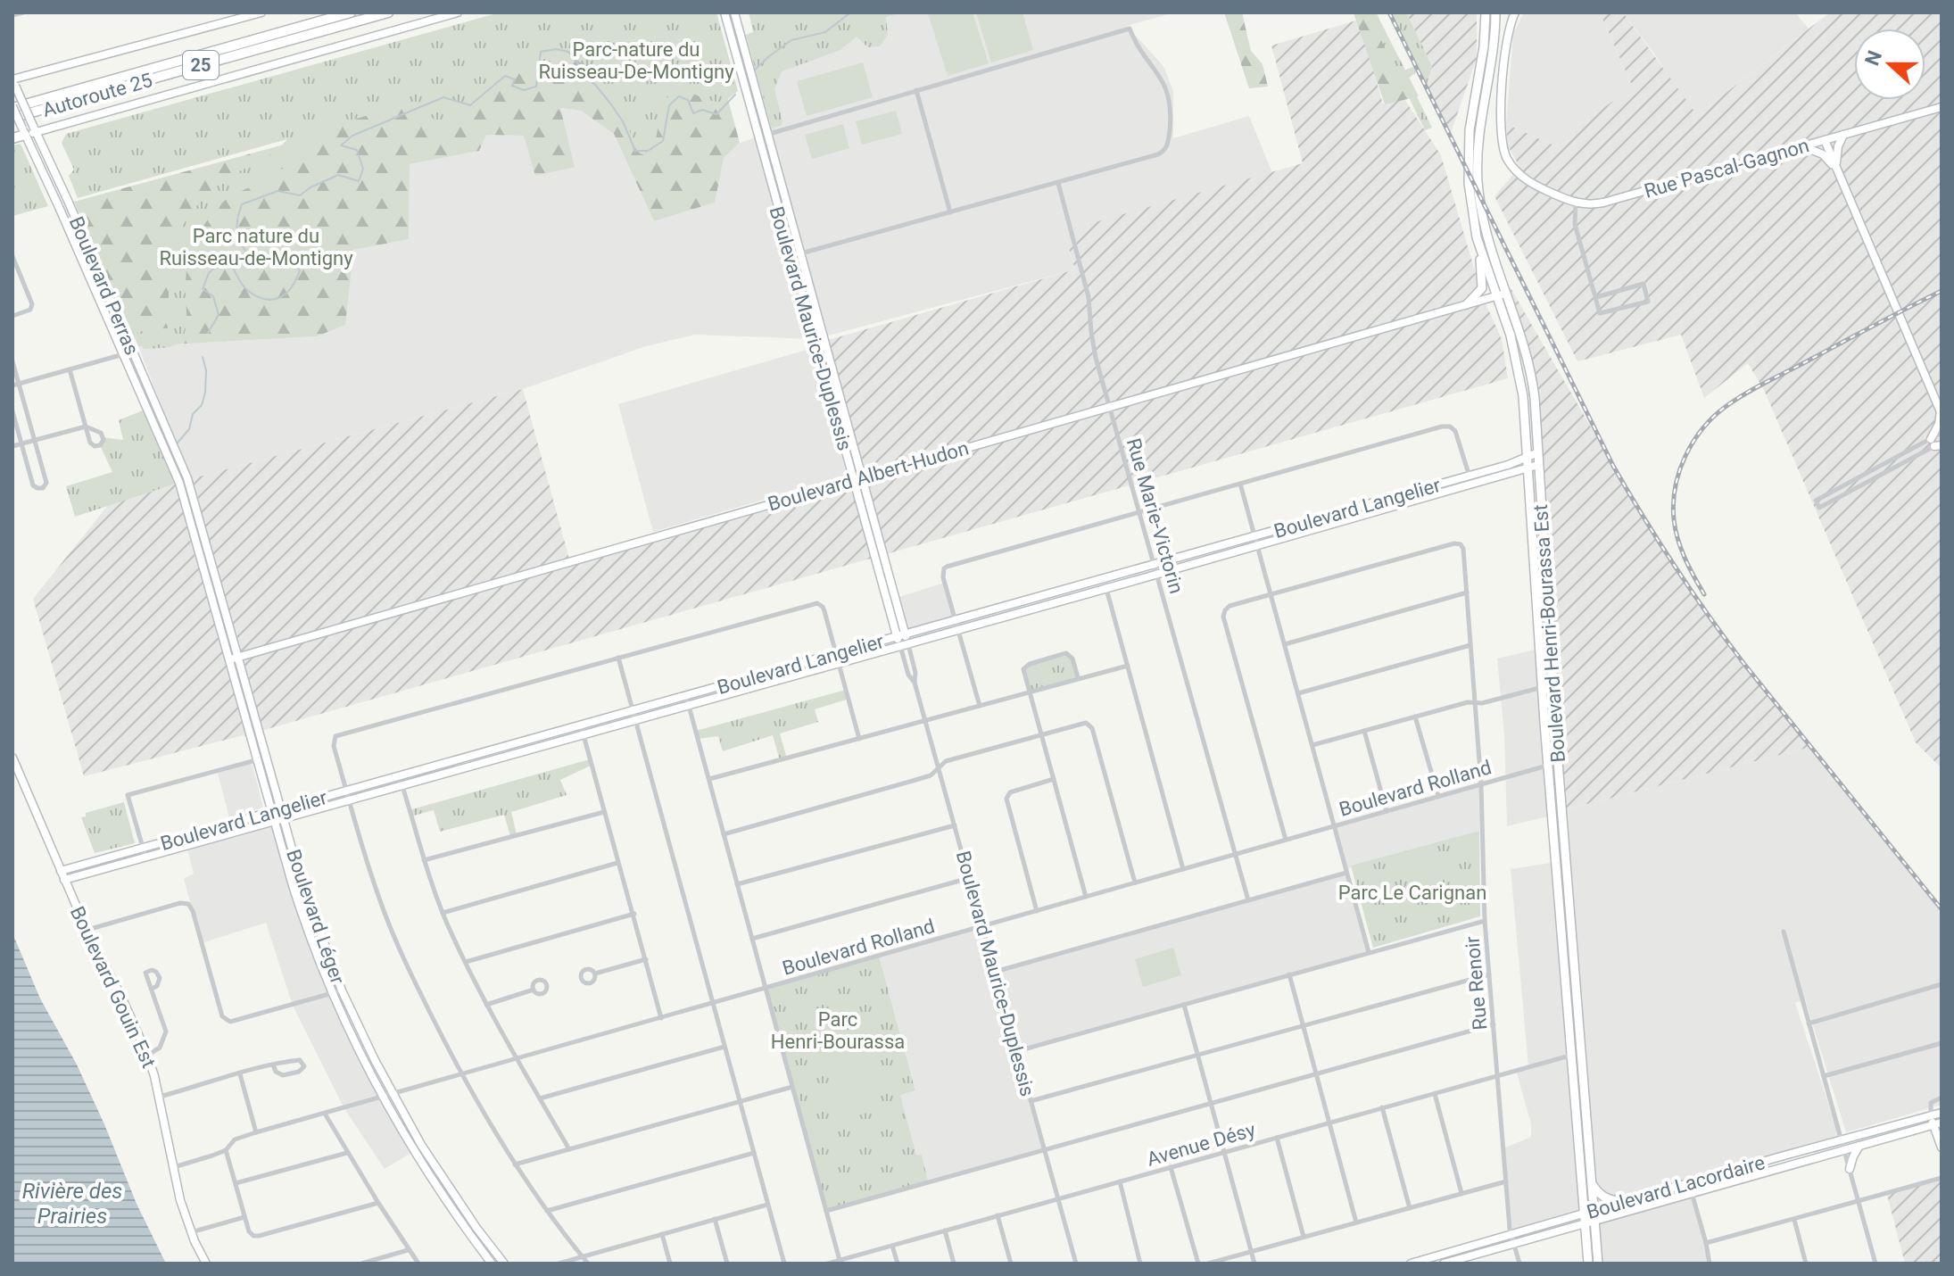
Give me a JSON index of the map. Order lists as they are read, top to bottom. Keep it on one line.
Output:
{"streets":{"highway":["25","Autoroute 25"],"main road":["Rue Pascal-Gagnon","Boulevard Perras","Boulevard Maurice-Duplessis","Boulevard Albert-Hudon","Boulevard Langelier","Boulevard Henri-Bourassa Est","Boulevard Léger","Boulevard Gouin Est","Boulevard Lacordaire"],"street":["Rue Marie-Victorin","Boulevard Rolland","Rue Renoir","Avenue Désy"]},"crossings":[["Autoroute 25","Boulevard Perras"],["Boulevard Perras","Boulevard Léger"],["Boulevard Maurice-Duplessis","Boulevard Albert-Hudon"],["Boulevard Maurice-Duplessis","Boulevard Langelier"],["Boulevard Maurice-Duplessis","Boulevard Rolland"],["Boulevard Maurice-Duplessis","Avenue Désy"],["Boulevard Albert-Hudon","Rue Marie-Victorin"],["Boulevard Albert-Hudon","Boulevard Henri-Bourassa Est"],["Boulevard Albert-Hudon","Boulevard Léger"],["Boulevard Langelier","Rue Marie-Victorin"],["Boulevard Langelier","Boulevard Henri-Bourassa Est"],["Boulevard Langelier","Boulevard Léger"],["Boulevard Langelier","Boulevard Gouin Est"],["Rue Marie-Victorin","Boulevard Rolland"],["Boulevard Henri-Bourassa Est","Boulevard Rolland"],["Boulevard Henri-Bourassa Est","Avenue Désy"],["Boulevard Henri-Bourassa Est","Boulevard Lacordaire"],["Boulevard Rolland","Boulevard Léger"],["Boulevard Rolland","Rue Renoir"],["Boulevard Rolland","Boulevard Gouin Est"],["Rue Renoir","Avenue Désy"],["Rue Renoir","Boulevard Lacordaire"]],"water":["Rivière des Prairies"],"parks":["Parc-nature du Ruisseau-De-Montigny","Parc nature du Ruisseau-de-Montigny","Parc Le Carignan","Parc Henri-Bourassa"],"north":"left"}
